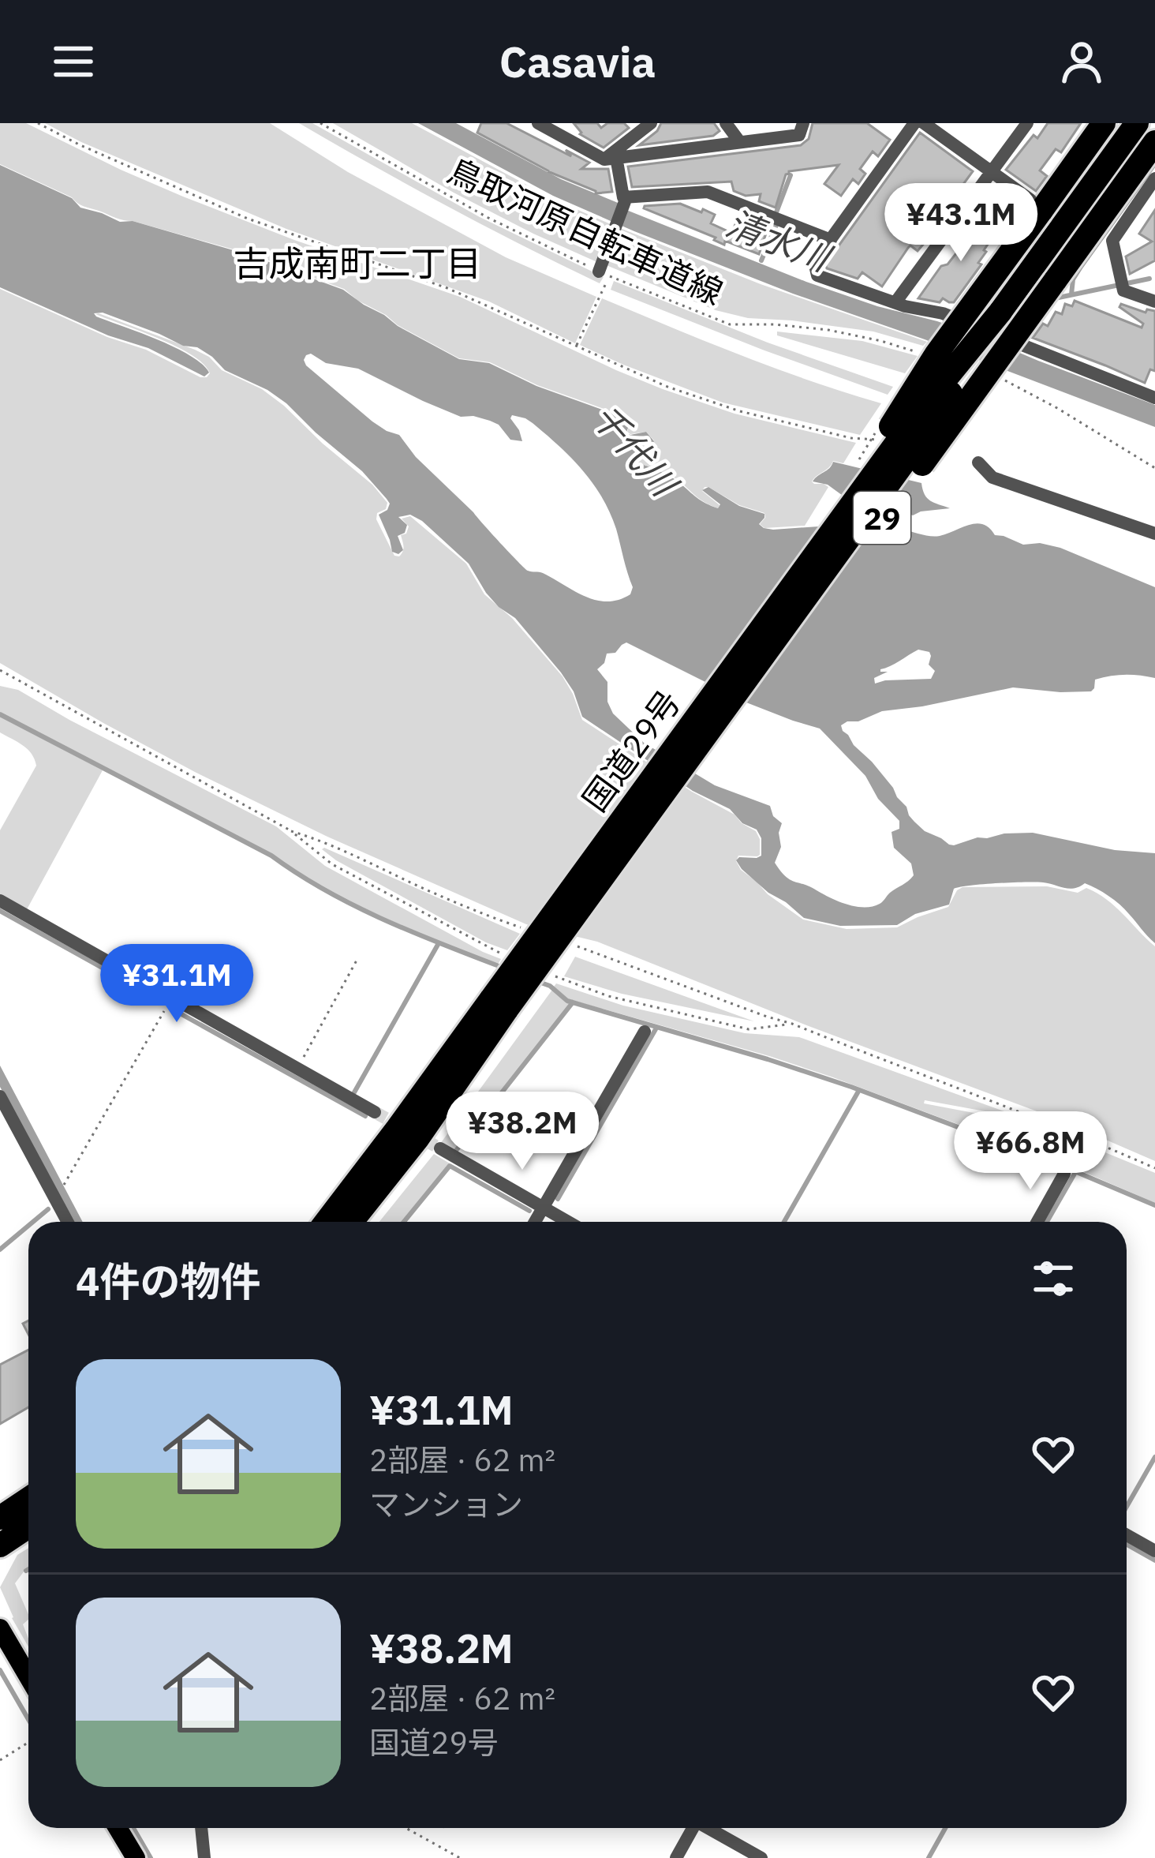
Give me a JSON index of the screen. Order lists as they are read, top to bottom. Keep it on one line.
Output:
{"streets":{"highway":["29","国道29号"],"path":["鳥取河原自転車道線"]},"crossings":[["29","国道29号"]],"districts":["吉成南町二丁目"],"water":["清水川","千代川"],"page":{"header":"Casavia","price":["¥43.1M","¥31.1M","¥38.2M","¥66.8M"],"heading":"4件の物件","list":[{"name":"¥31.1M","note":"2部屋 · 62 m² · マンション"},{"name":"¥38.2M","note":"2部屋 · 62 m² · 国道29号"}]}}
